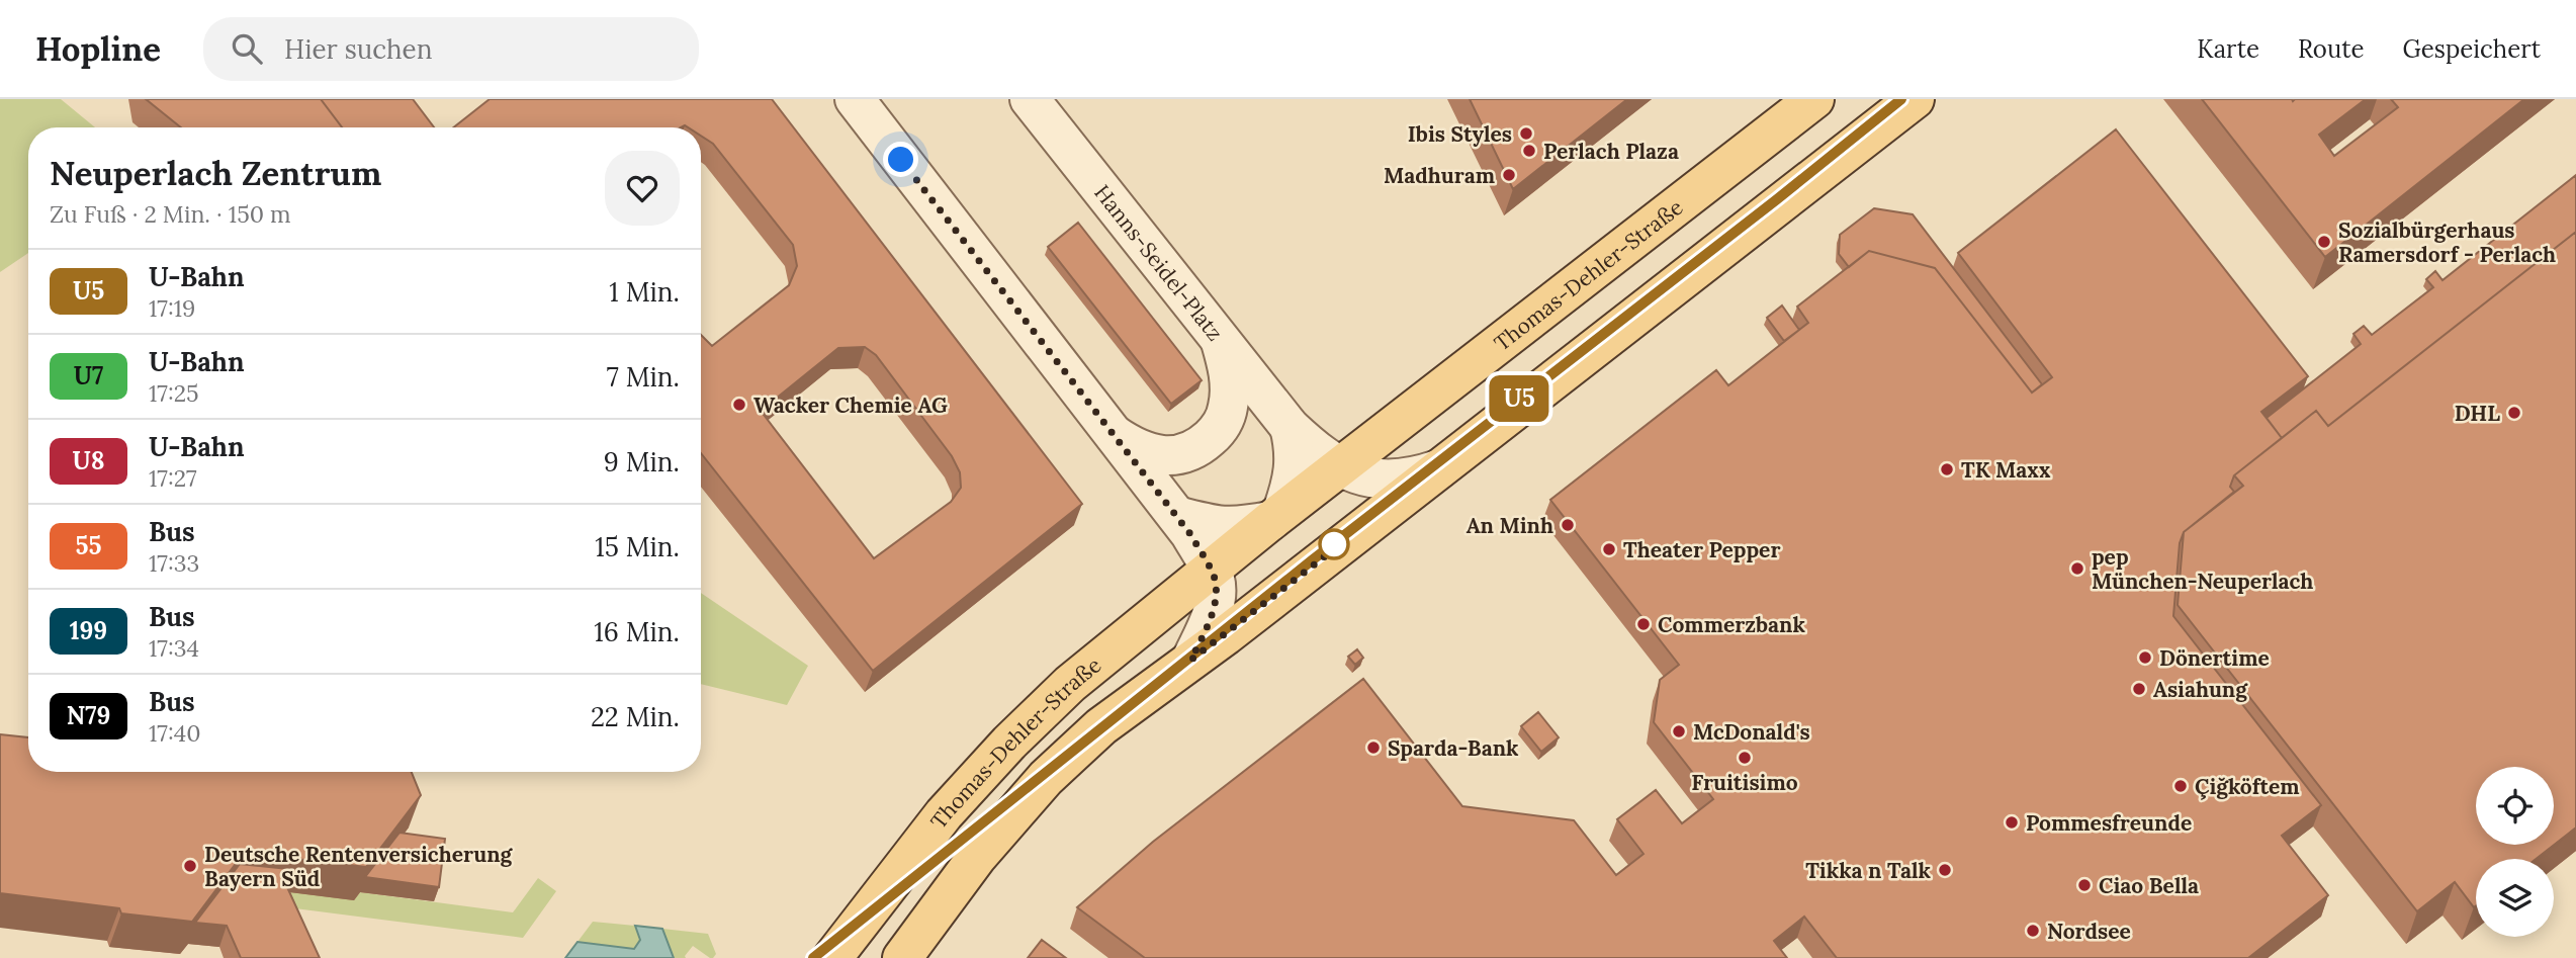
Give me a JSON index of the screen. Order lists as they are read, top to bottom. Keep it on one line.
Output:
{"streets":{"main road":["Thomas-Dehler-Straße"],"lane":["Hanns-Seidel-Platz"]},"crossings":[["Hanns-Seidel-Platz","Thomas-Dehler-Straße"]],"places":["Ibis Styles","Perlach Plaza","Madhuram","Sozialbürgerhaus Ramersdorf - Perlach","Wacker Chemie AG","DHL","TK Maxx","An Minh","Theater Pepper","pep München-Neuperlach","Commerzbank","Dönertime","Asiahung","McDonald's","Sparda-Bank","Fruitisimo","Çiğköftem","Pommesfreunde","Deutsche Rentenversicherung Bayern Süd","Tikka n Talk","Ciao Bella","Nordsee"],"lines":["metro line U5"],"page":{"header":"Hopline","search":"Hier suchen","nav":["Karte","Route","Gespeichert"],"on_map":"U5","heading":["Neuperlach Zentrum","Zu Fuß · 2 Min. · 150 m"],"list":[{"mark":"U5","name":"U-Bahn","note":"17:19","value":"1 Min."},{"mark":"U7","name":"U-Bahn","note":"17:25","value":"7 Min."},{"mark":"U8","name":"U-Bahn","note":"17:27","value":"9 Min."},{"mark":"55","name":"Bus","note":"17:33","value":"15 Min."},{"mark":"199","name":"Bus","note":"17:34","value":"16 Min."},{"mark":"N79","name":"Bus","note":"17:40","value":"22 Min."}]}}
